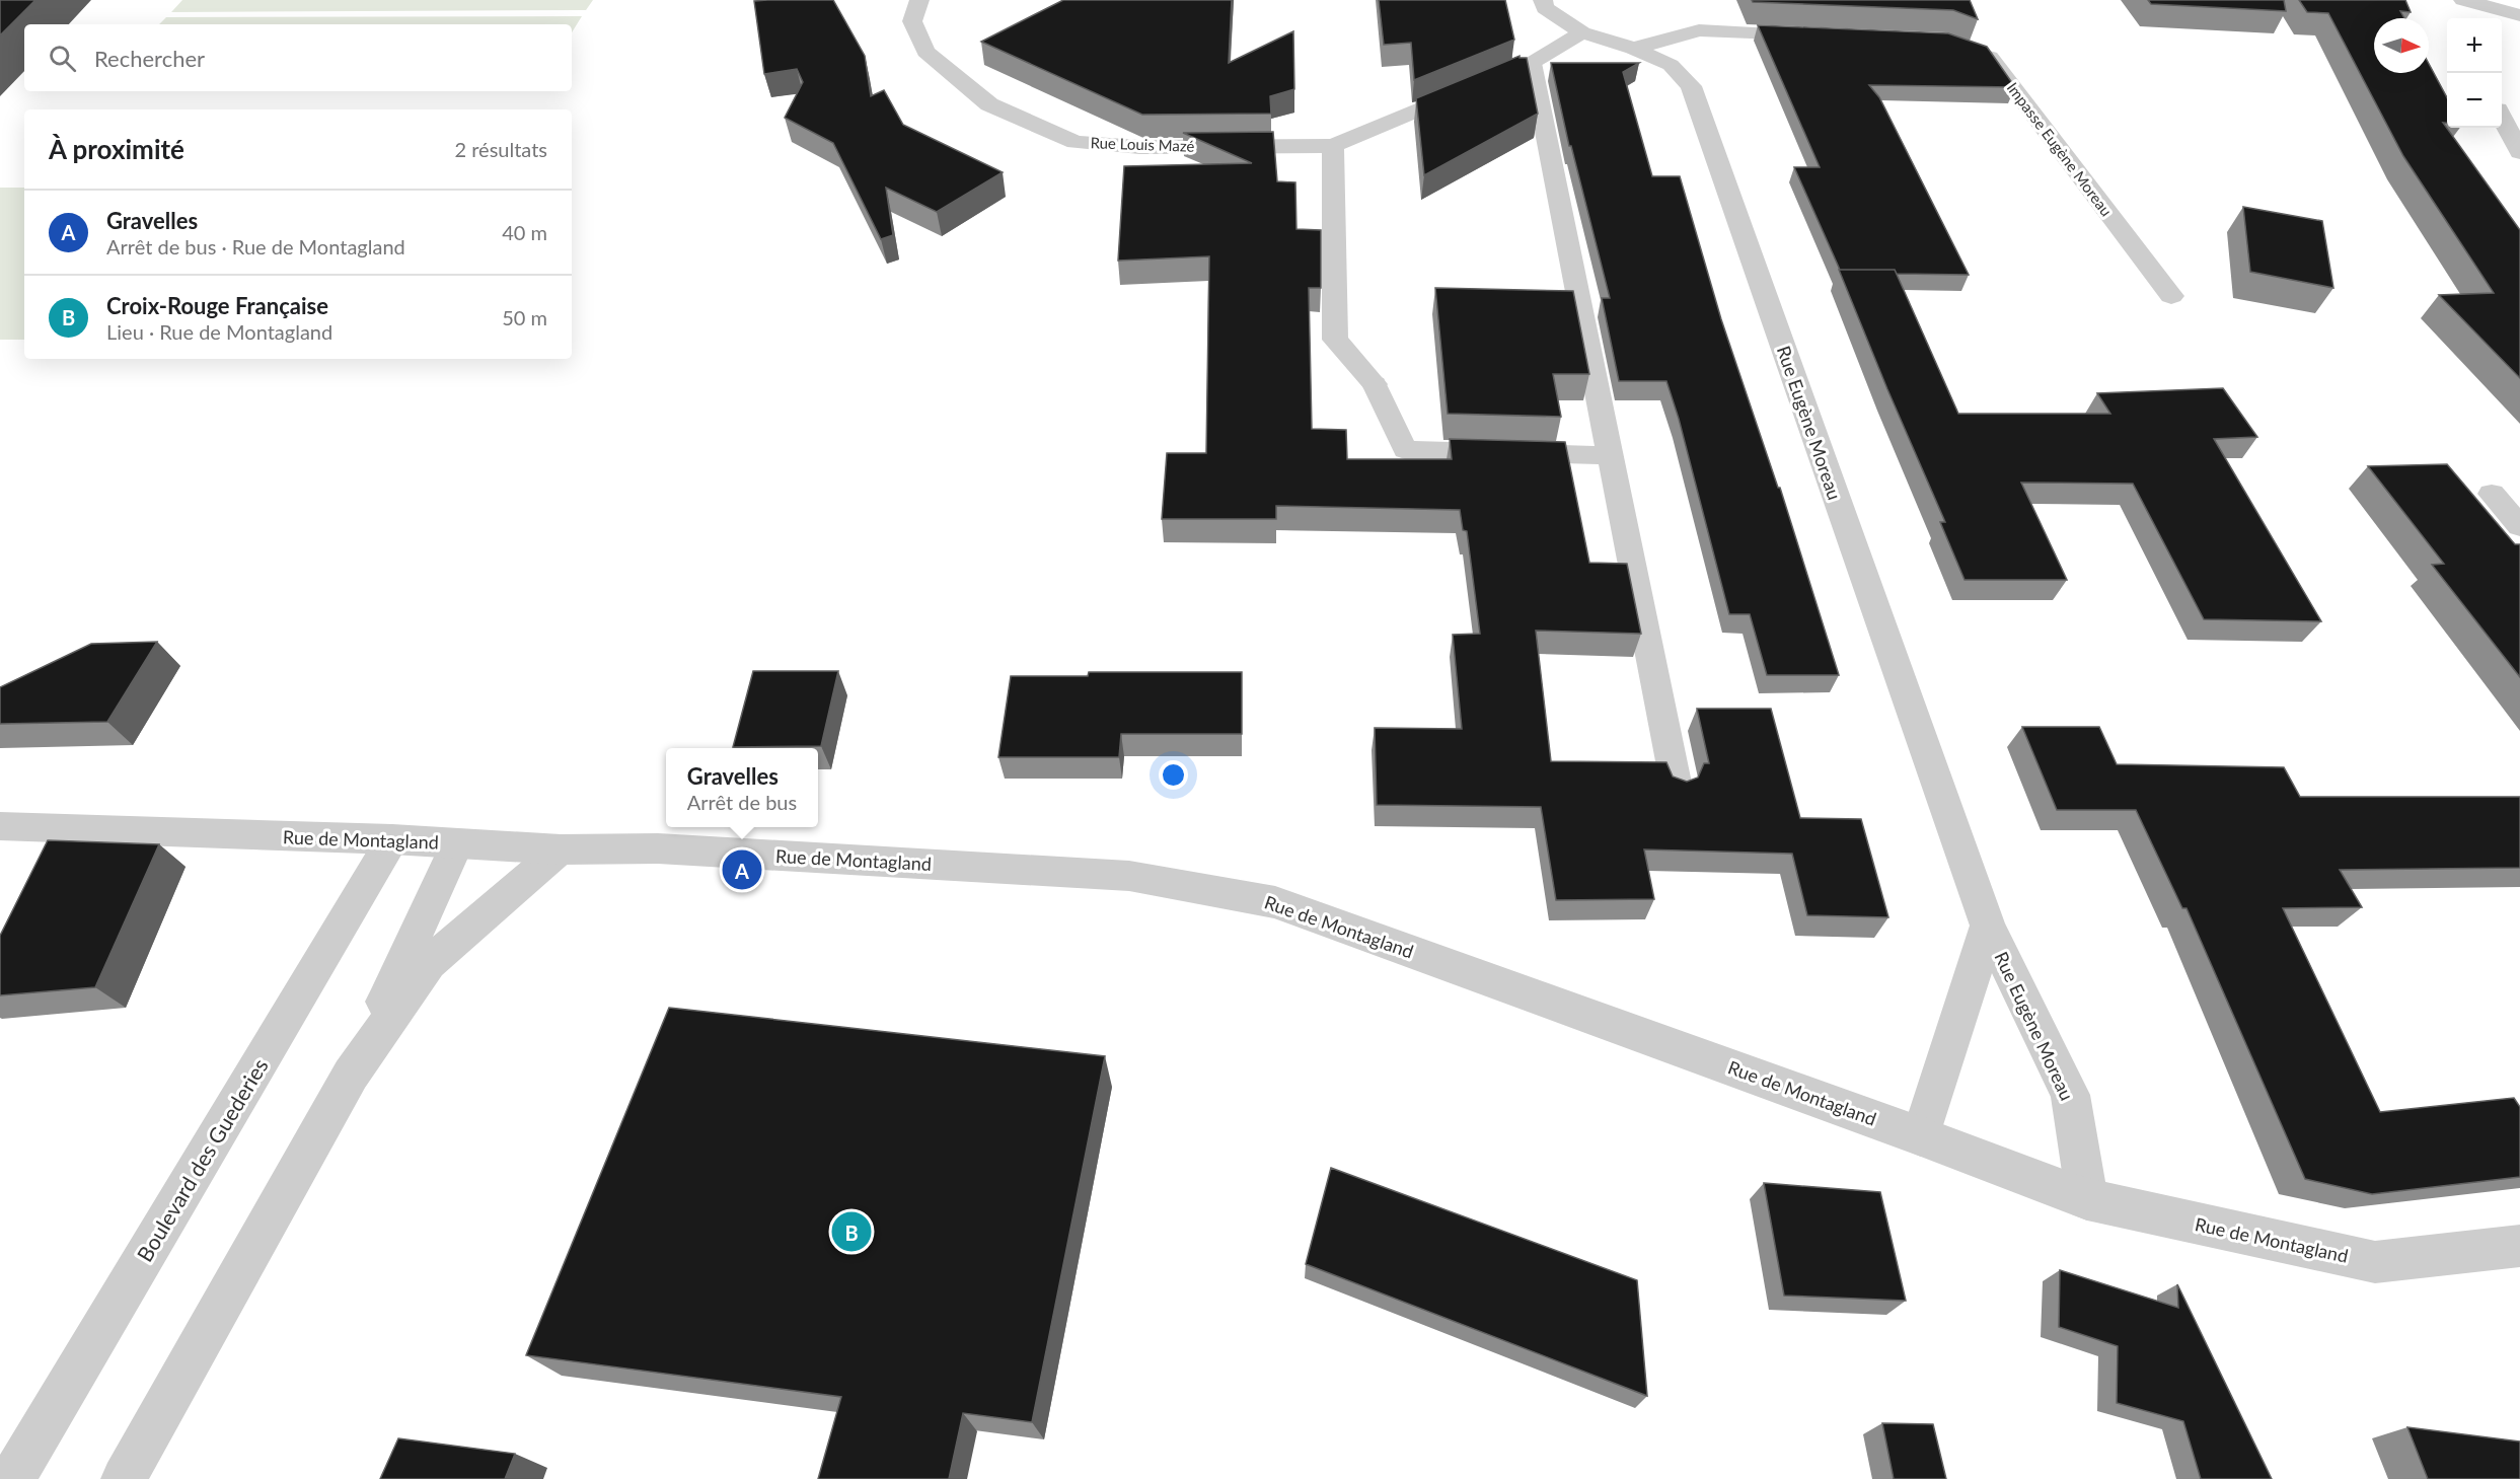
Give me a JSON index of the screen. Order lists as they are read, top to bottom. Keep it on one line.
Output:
{"streets":{"street":["Rue Louis Mazé","Impasse Eugène Moreau","Rue Eugène Moreau","Rue de Montagland","Boulevard des Guederies"]},"crossings":[["Rue Louis Mazé","Rue Eugène Moreau"],["Rue Eugène Moreau","Rue de Montagland"],["Rue de Montagland","Boulevard des Guederies"]],"north":"right","page":{"map_buttons":["+","−"],"search":"Rechercher","heading":["À proximité","2 résultats"],"list":[{"mark":"A","name":"Gravelles","note":"Arrêt de bus · Rue de Montagland","value":"40 m"},{"mark":"B","name":"Croix-Rouge Française","note":"Lieu · Rue de Montagland","value":"50 m"}],"popup":["Gravelles","Arrêt de bus"],"pins":["A","B"]}}
